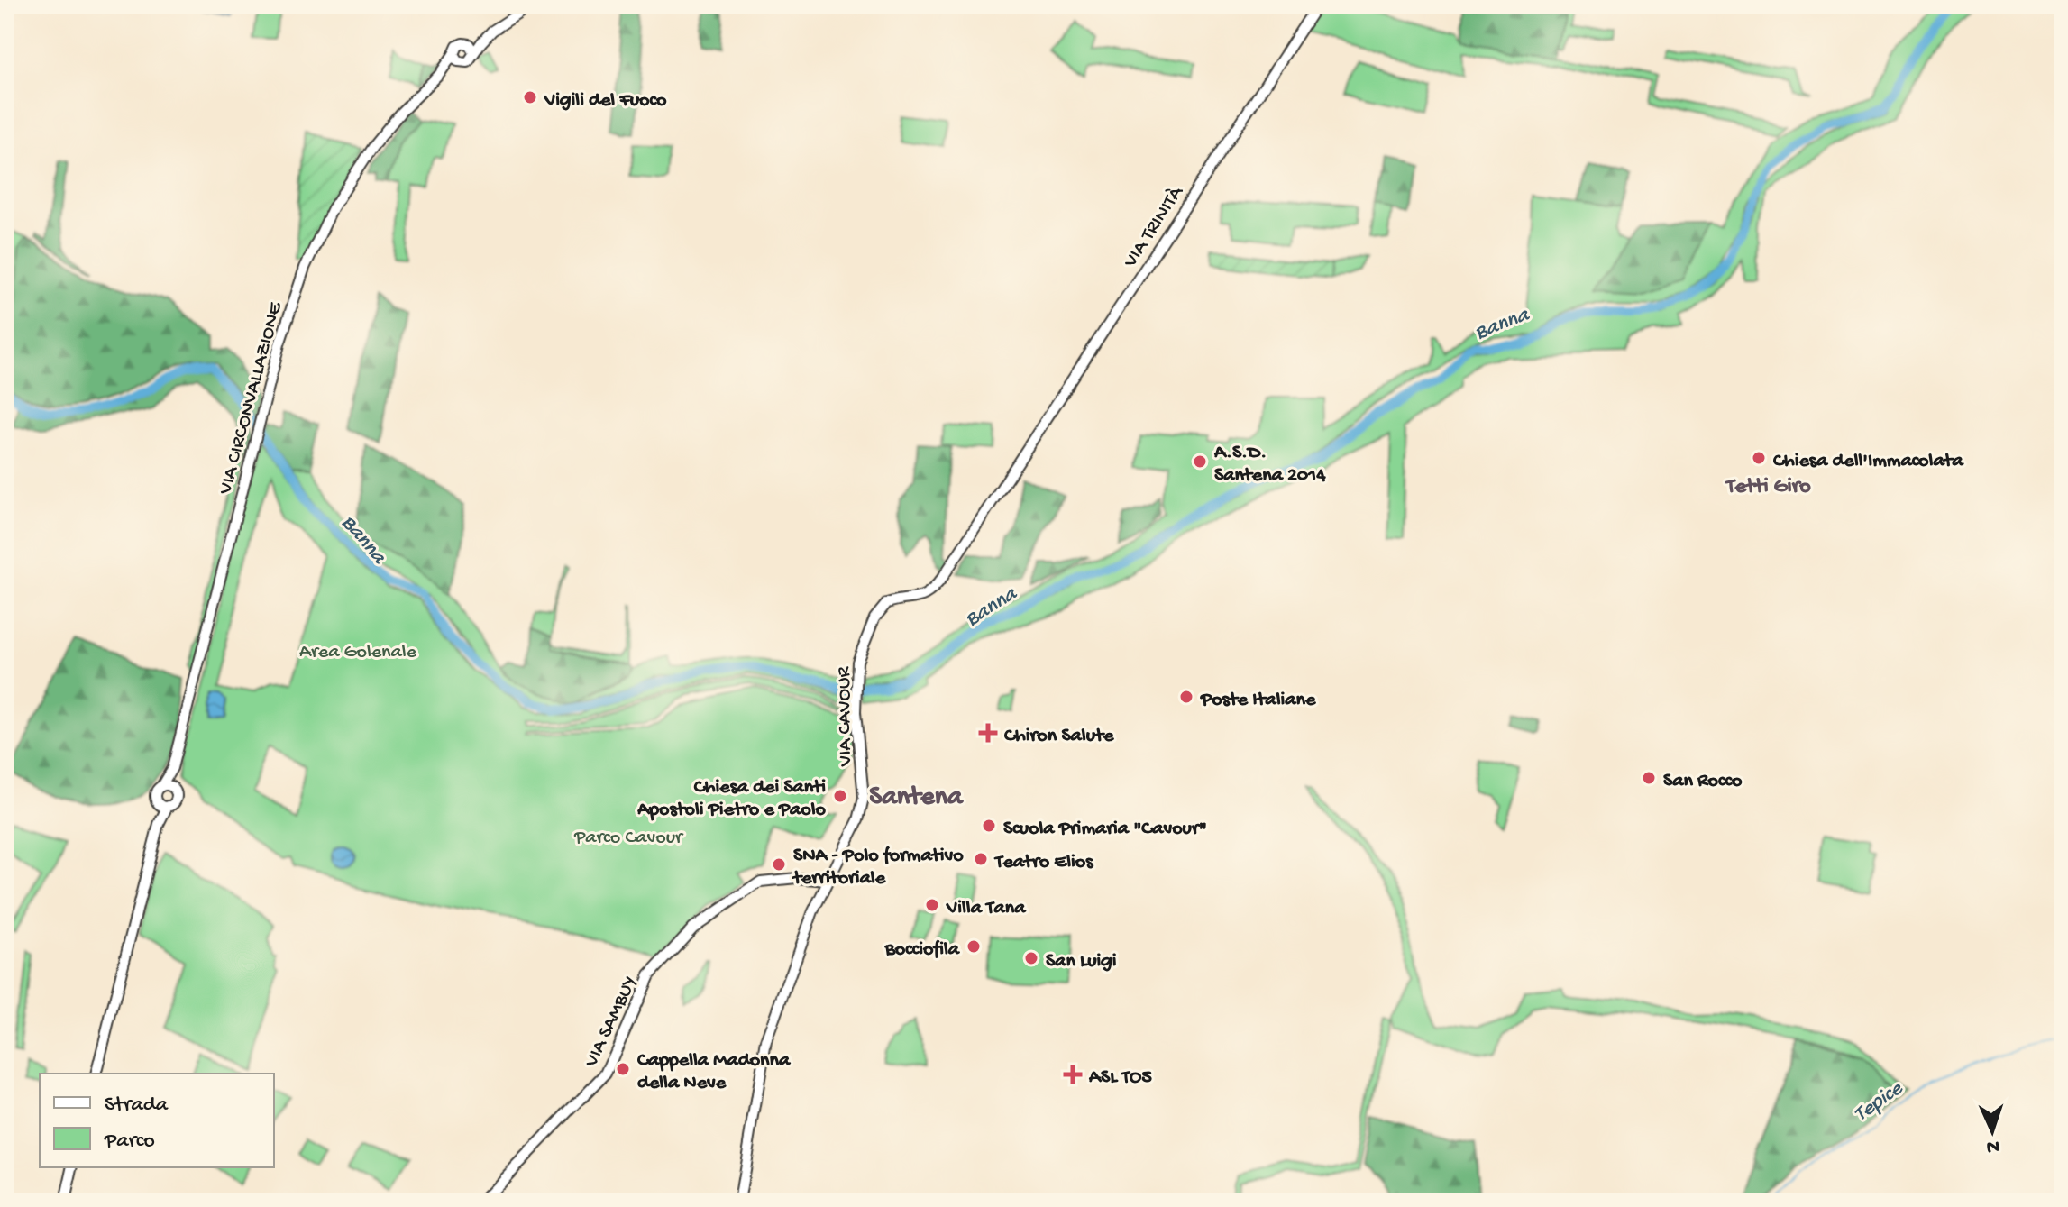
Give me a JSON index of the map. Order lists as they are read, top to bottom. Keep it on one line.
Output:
{"streets":{"street":["VIA TRINITÀ","VIA CIRCONVALLAZIONE","VIA CAVOUR","VIA SAMBUY"]},"crossings":[["VIA TRINITÀ","VIA CAVOUR"],["VIA CAVOUR","VIA SAMBUY"]],"districts":["Tetti Giro","Santena"],"water":["Banna","Tepice"],"parks":["Area Golenale","Parco Cavour"],"places":{"other":["Vigili del Fuoco","Chiesa dell'Immacolata","A.S.D. Santena 2014","Poste Italiane","San Rocco","Chiesa dei Santi Apostoli Pietro e Paolo","Scuola Primaria \"Cavour\"","Teatro Elios","SNA - Polo formativo territoriale","Villa Tana","Bocciofila","San Luigi","Cappella Madonna della Neve"],"health":["Chiron Salute","ASL TO5"]},"legend":["Strada","Parco"],"north":"bottom"}
